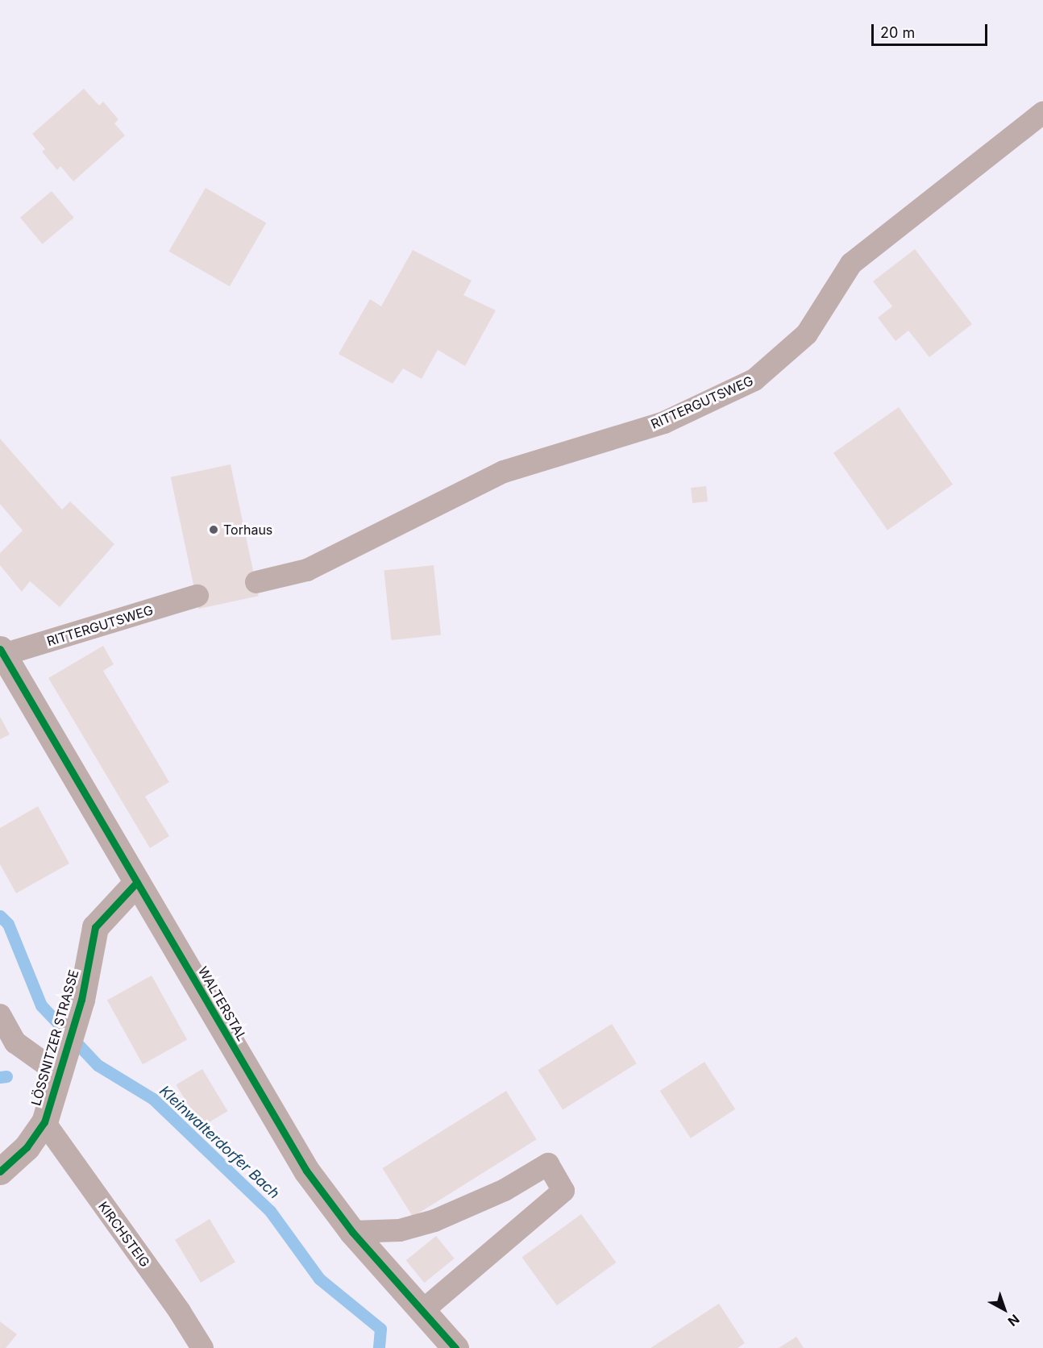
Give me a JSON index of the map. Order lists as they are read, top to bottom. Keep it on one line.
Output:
{"streets":{"street":["WALTERSTAL","LÖSSNITZER STRASSE"],"lane":["RITTERGUTSWEG","KIRCHSTEIG"]},"crossings":[["RITTERGUTSWEG","WALTERSTAL"],["WALTERSTAL","LÖSSNITZER STRASSE"],["LÖSSNITZER STRASSE","KIRCHSTEIG"]],"water":["Kleinwalterdorfer Bach"],"places":["Torhaus"],"scale_bar":"20 m","north":"bottom right"}
